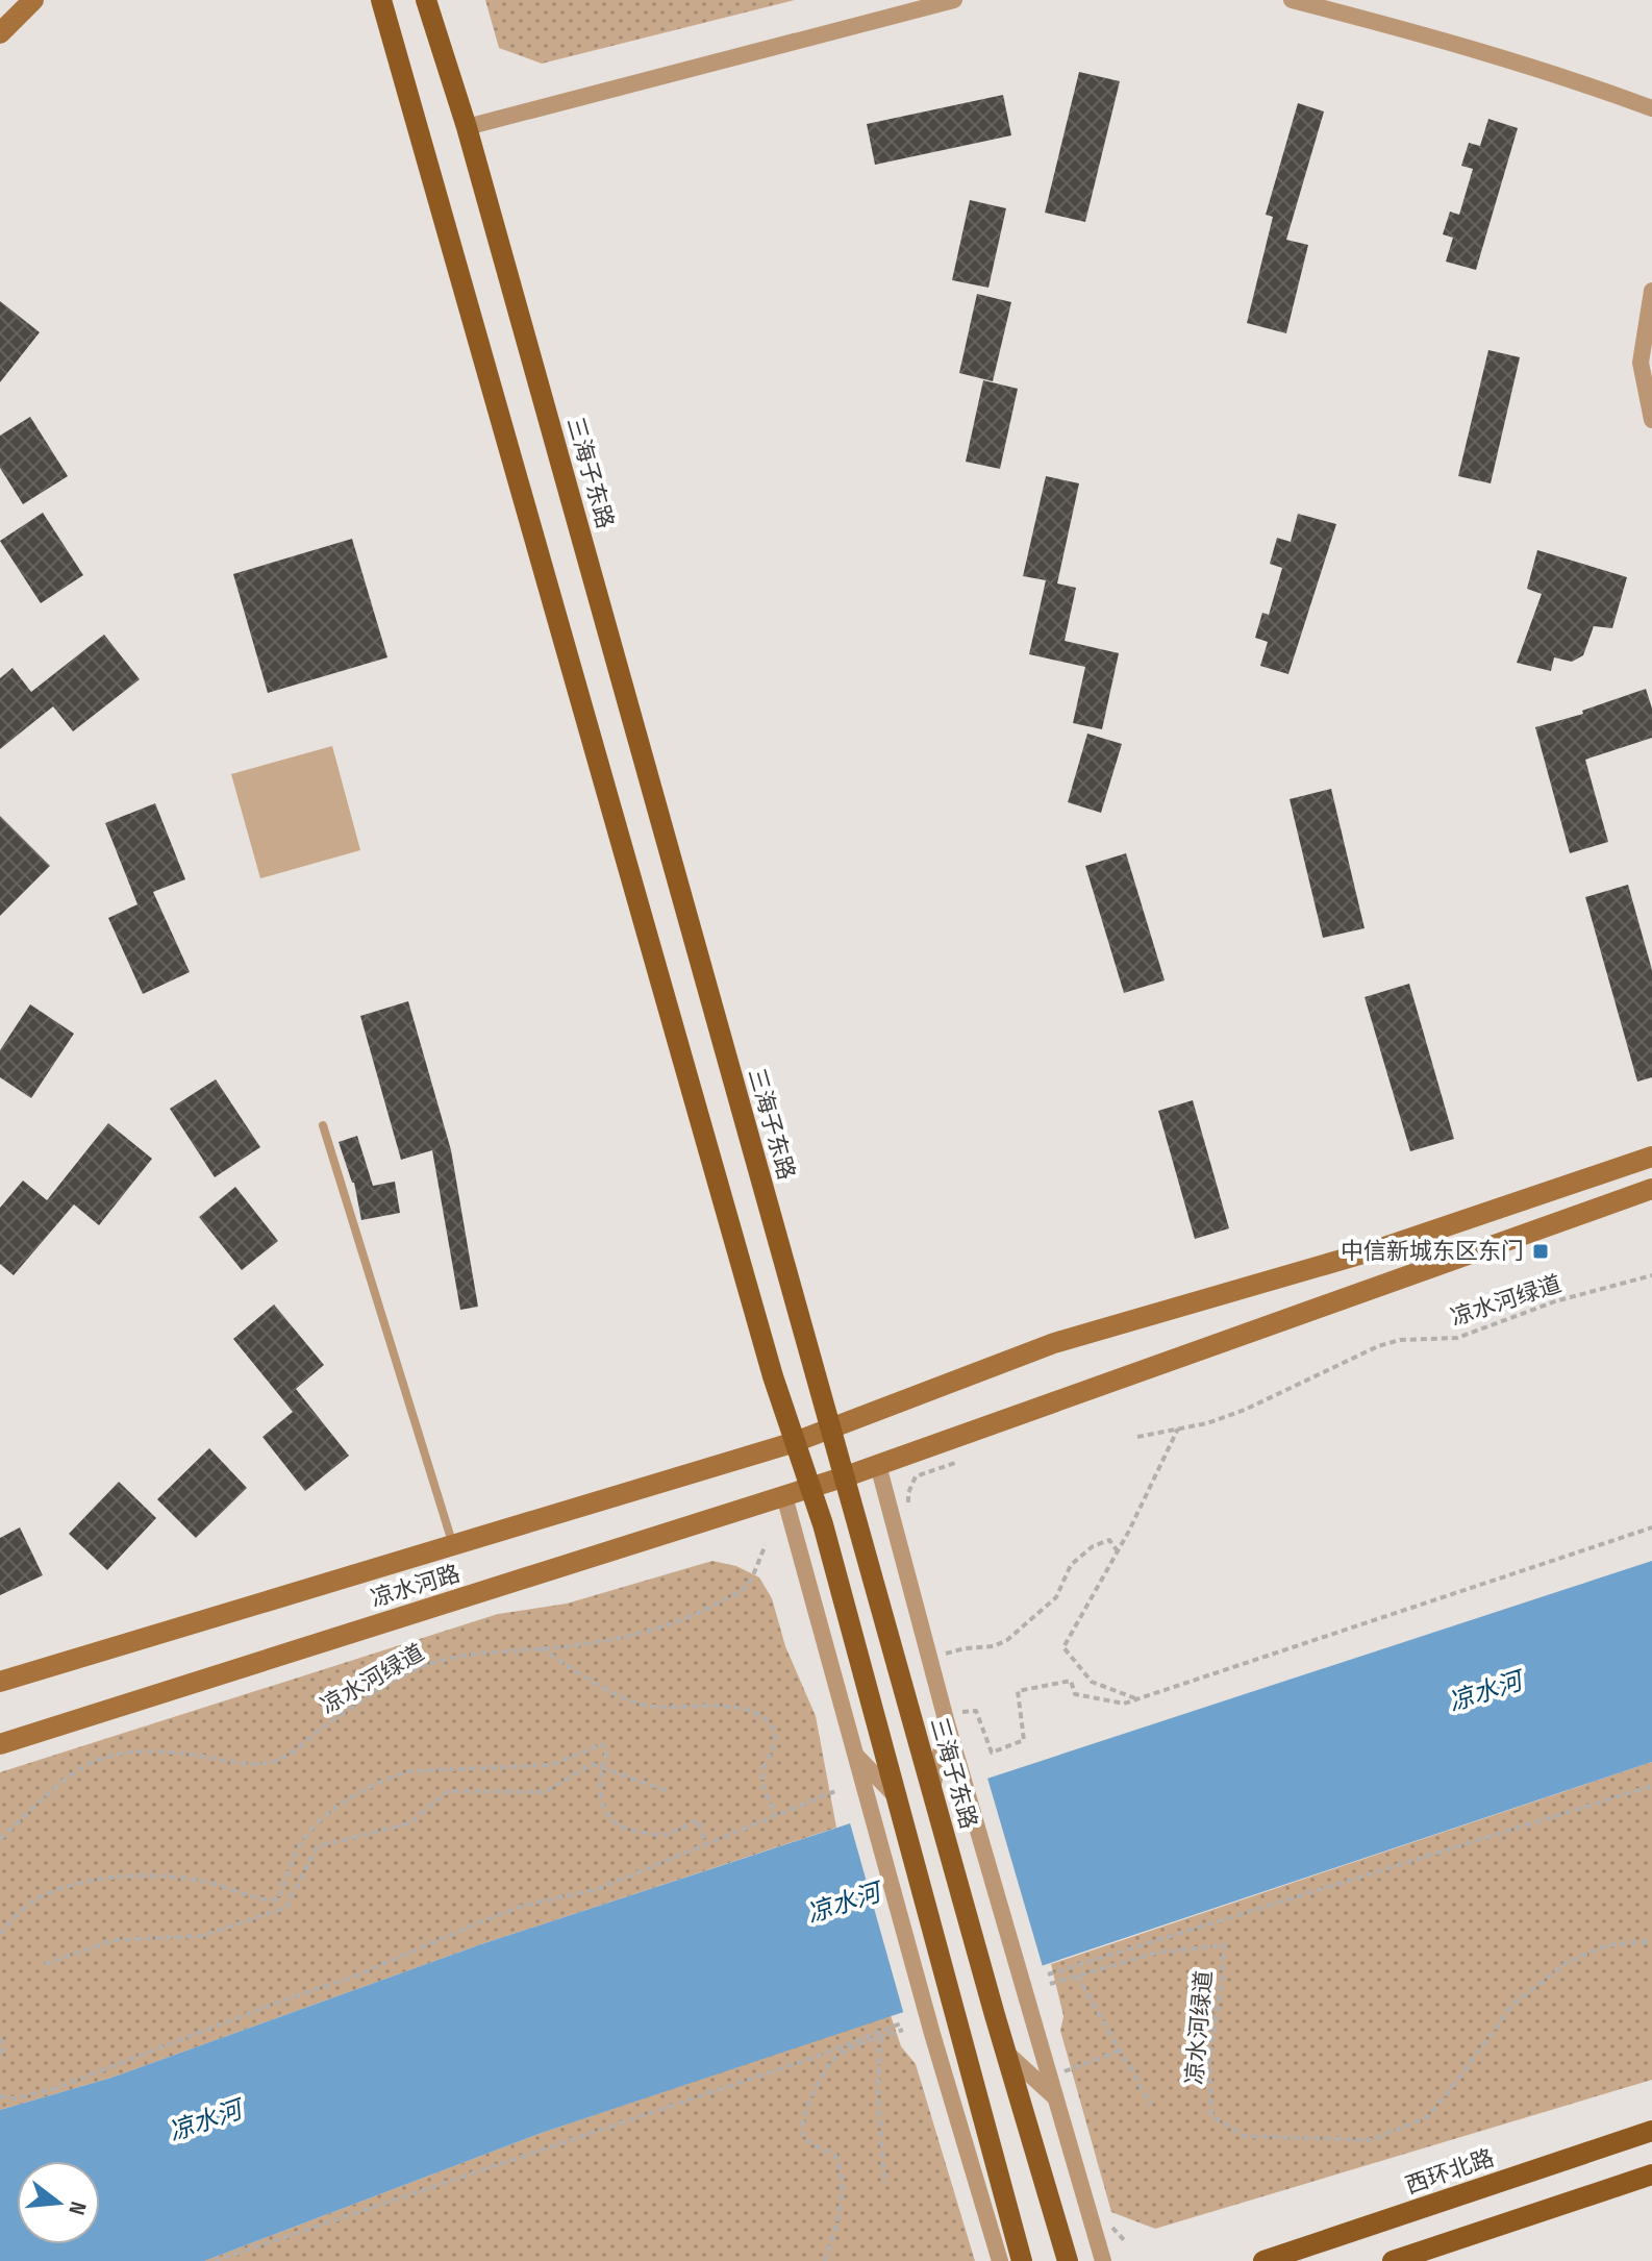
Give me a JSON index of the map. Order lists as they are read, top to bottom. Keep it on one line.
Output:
{"streets":{"main road":["三海子东路","西环北路"],"street":["凉水河路"],"path":["凉水河绿道"]},"crossings":[["三海子东路","凉水河路"]],"water":["凉水河"],"places":{"transit":["中信新城东区东门"]},"north":"right"}
